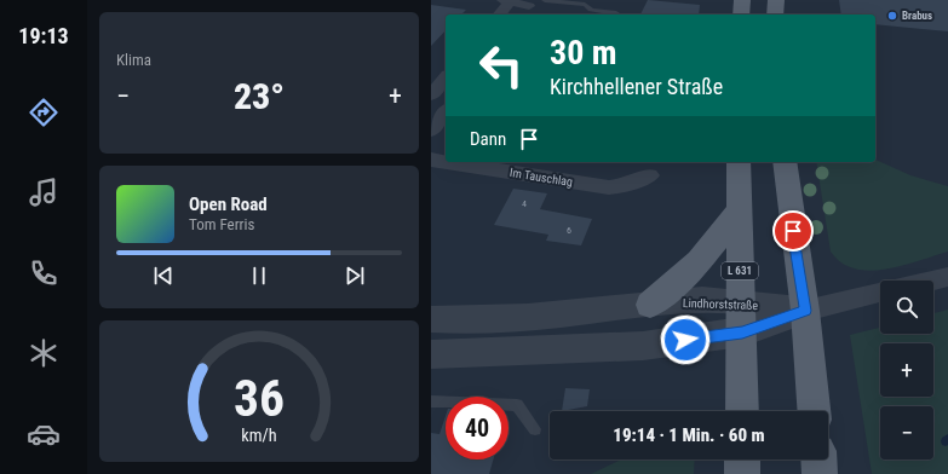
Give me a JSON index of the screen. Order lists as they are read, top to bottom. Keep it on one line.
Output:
{"streets":{"main road":["L 631"],"street":["Im Tauschlag","Lindhorststraße"]},"crossings":[["L 631","Lindhorststraße"]],"places":["Brabus"],"house_numbers":["4","6"],"page":{"tabs":"19:13","tile":"Klima","turn":["30 m","Kirchhellener Straße"],"heat":["−","23°","+"],"then":"Dann","song":["Open Road","Tom Ferris"],"map_buttons":["+","−"],"limit":"40","trip":"19:14 · 1 Min. · 60 m","gauge":["36","km/h"]}}
